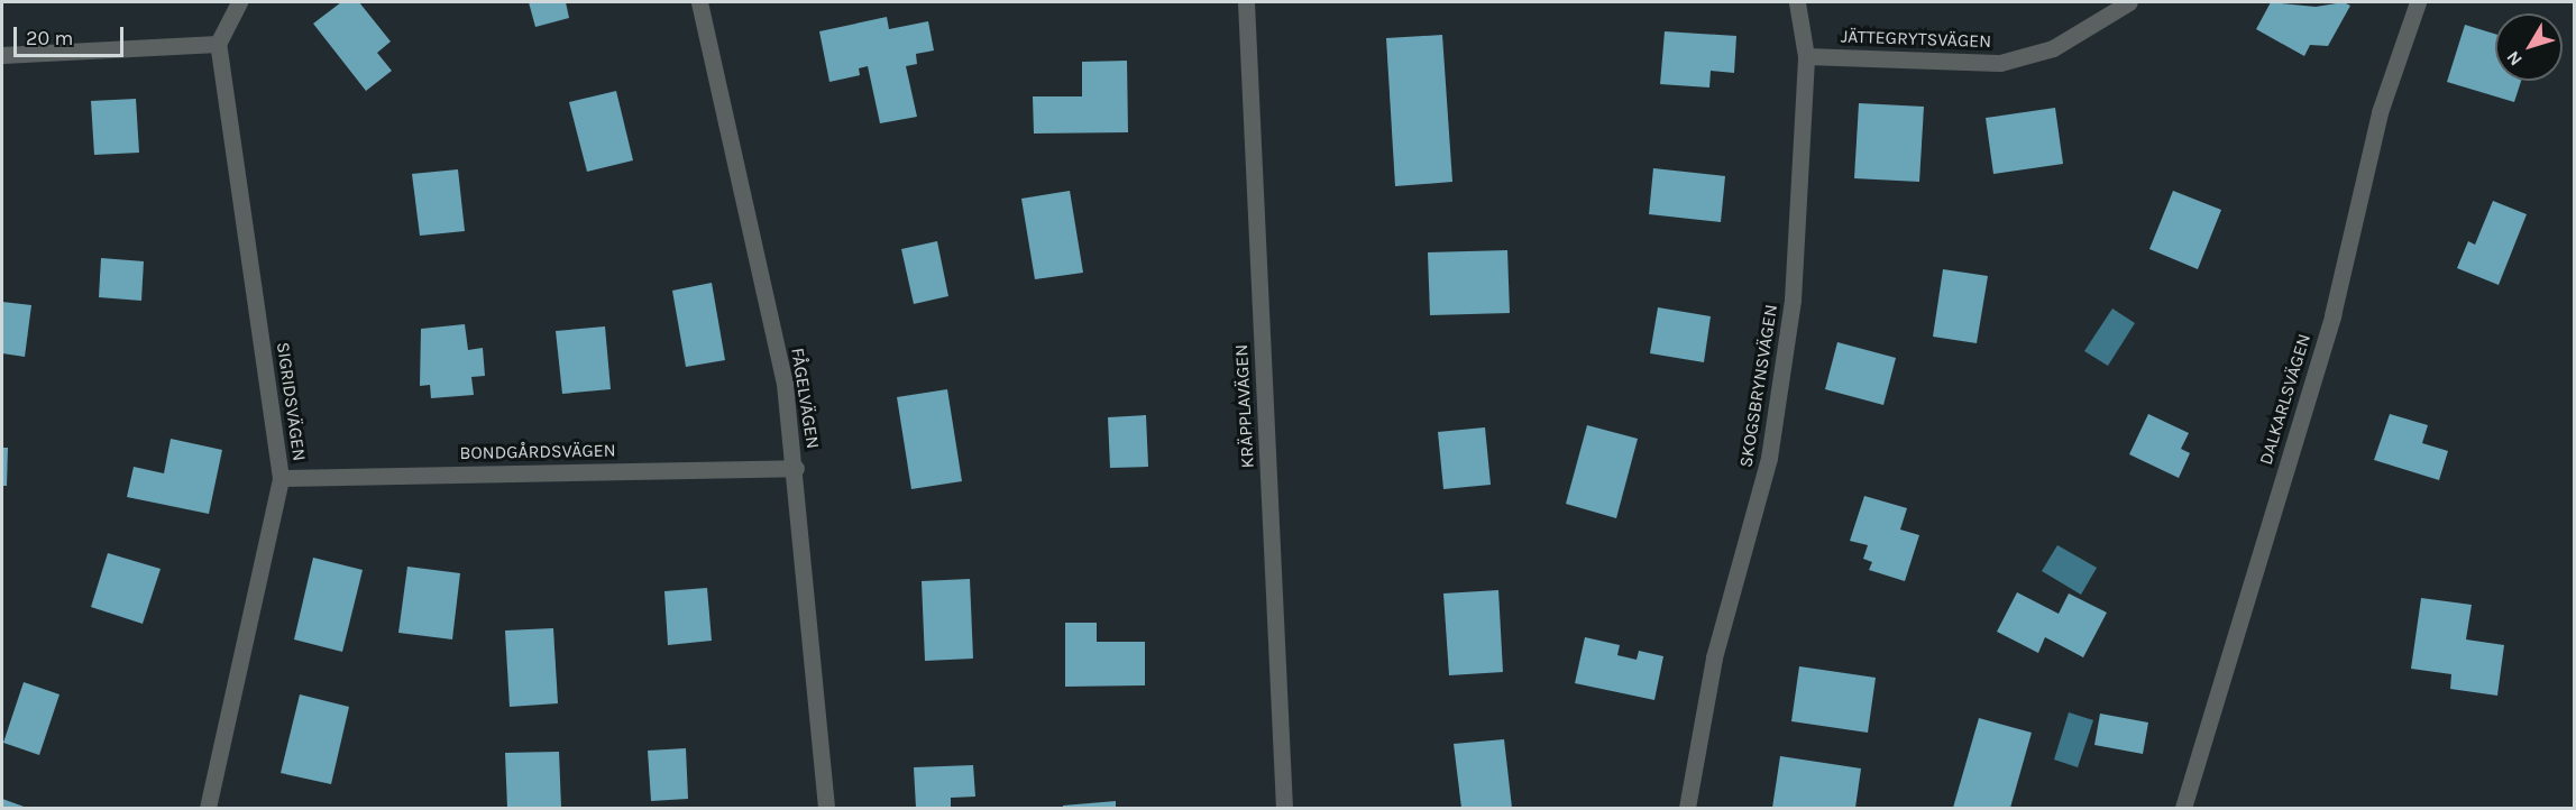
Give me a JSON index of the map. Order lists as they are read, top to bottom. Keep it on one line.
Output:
{"streets":{"street":["JÄTTEGRYTSVÄGEN","SKOGSBRYNSVÄGEN","FÅGELVÄGEN","DALKARLSVÄGEN","SIGRIDSVÄGEN","KRÄPPLAVÄGEN","BONDGÅRDSVÄGEN"]},"crossings":[["JÄTTEGRYTSVÄGEN","SKOGSBRYNSVÄGEN"],["FÅGELVÄGEN","BONDGÅRDSVÄGEN"],["SIGRIDSVÄGEN","BONDGÅRDSVÄGEN"]],"scale_bar":"20 m","north":"bottom left"}
